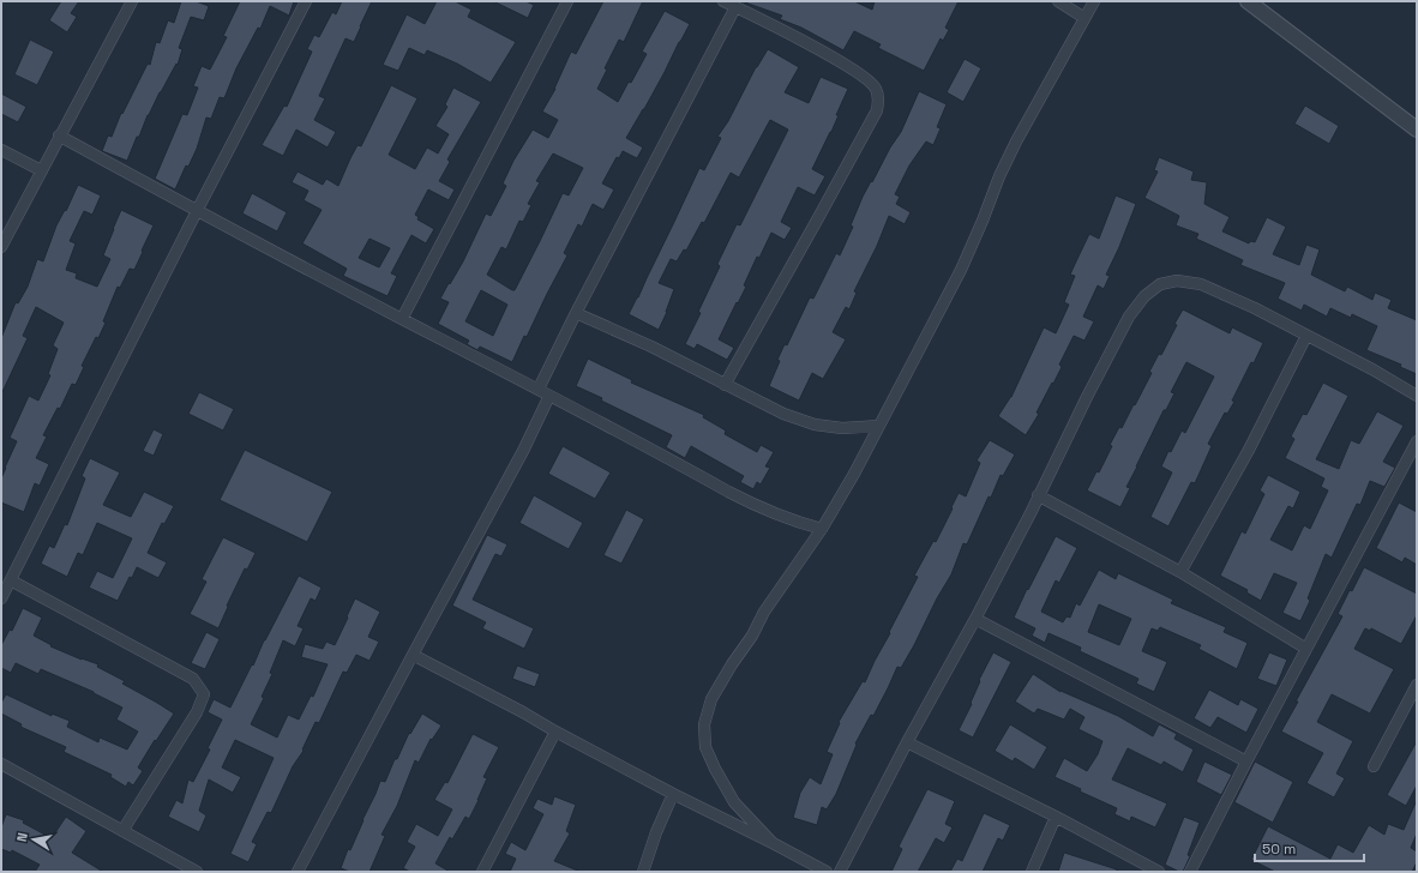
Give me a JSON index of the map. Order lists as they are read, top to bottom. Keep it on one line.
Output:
{"scale_bar":"50 m","north":"left"}
